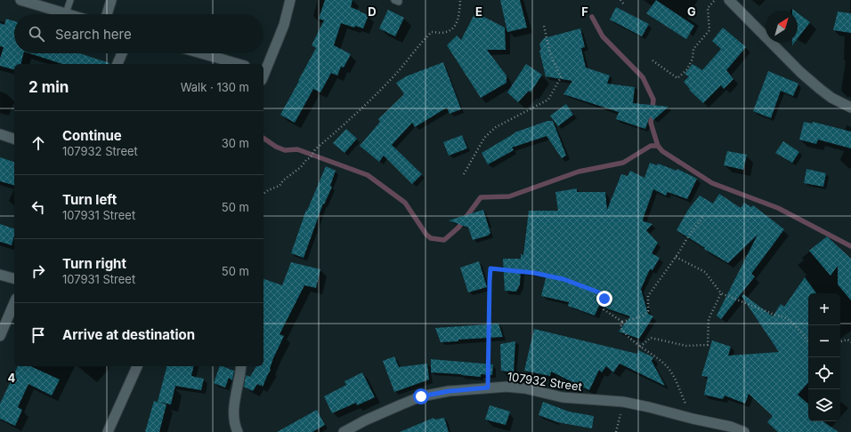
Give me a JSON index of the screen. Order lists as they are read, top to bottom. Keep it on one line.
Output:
{"streets":{"street":["107932 Street"]},"north":"top right","page":{"search":"Search here","heading":["2 min","Walk · 130 m"],"list":[["Continue","107932 Street","30 m"],["Turn left","107931 Street","50 m"],["Turn right","107931 Street","50 m"],"Arrive at destination"],"map_buttons":["+","−"]},"grid":{"columns":["D","E","F","G"],"rows":["4"]}}
